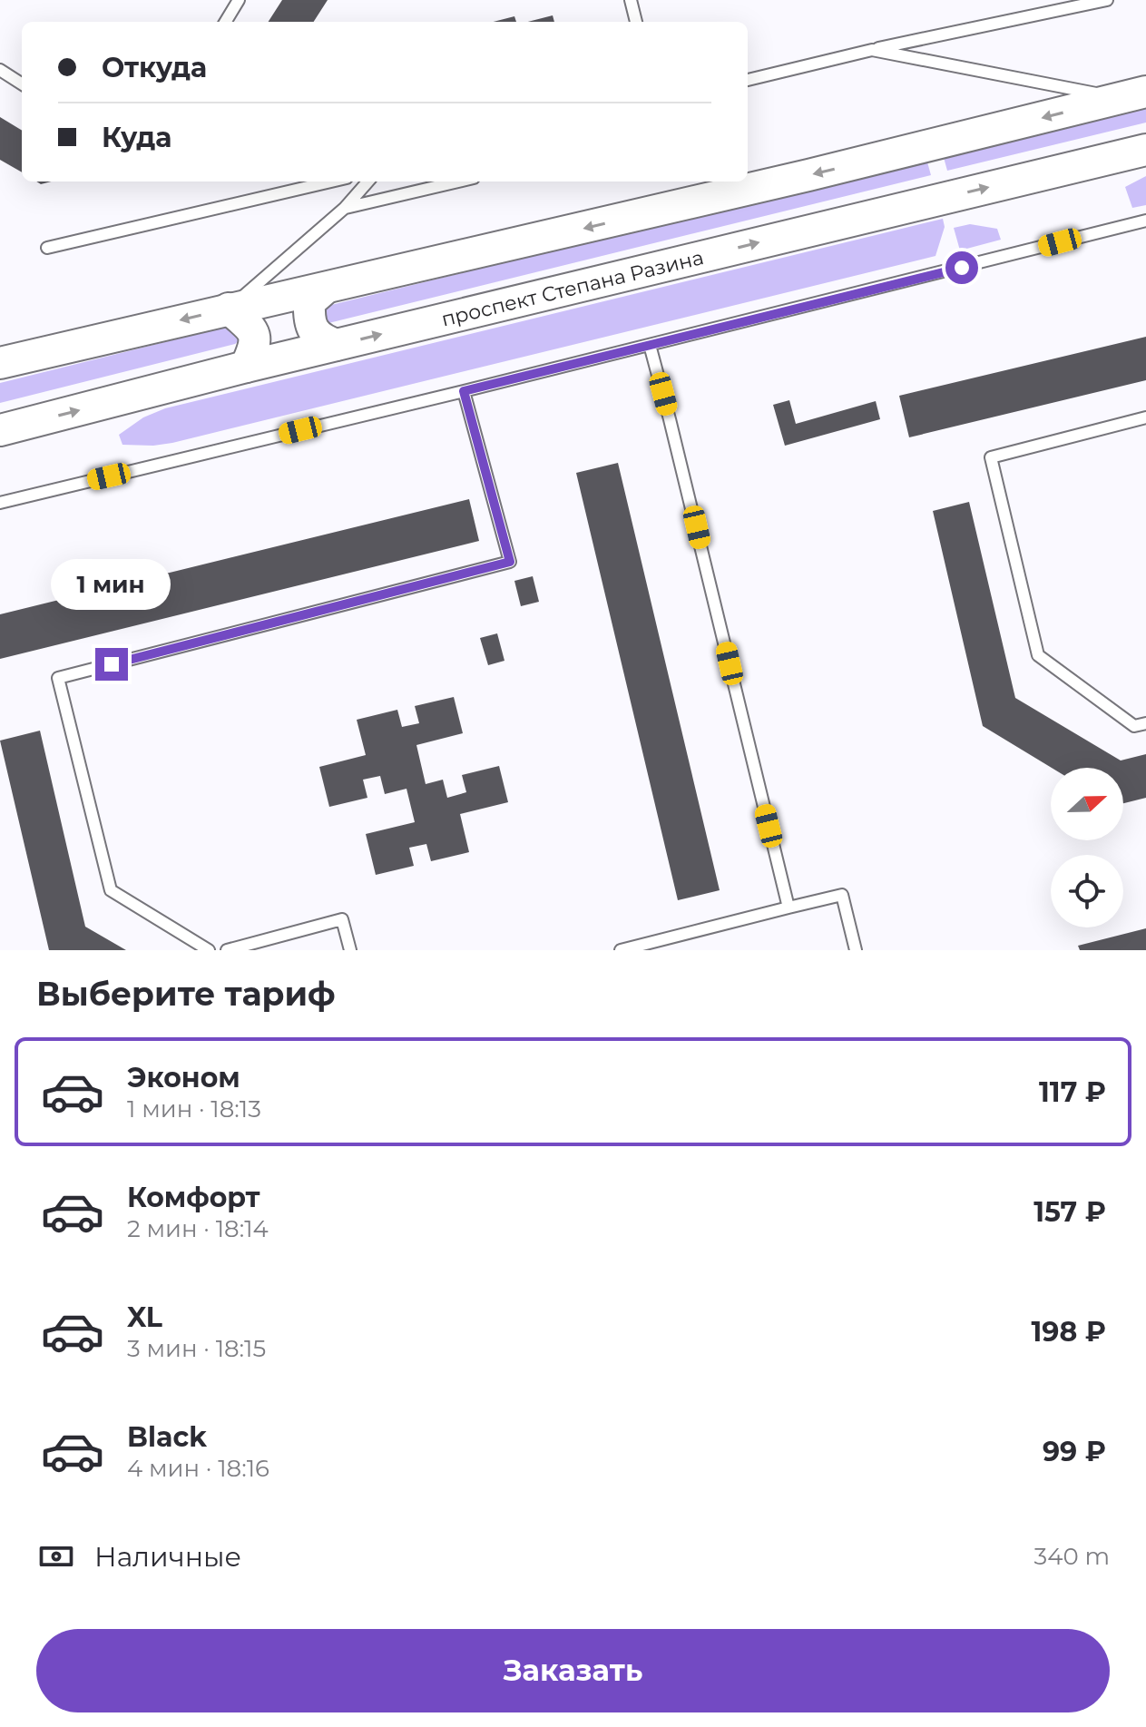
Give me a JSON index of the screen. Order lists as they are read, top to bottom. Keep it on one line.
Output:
{"streets":{"main road":["проспект Степана Разина"]},"north":"right","page":{"banner":["Откуда","Куда"],"bubble":"1 мин","heading":"Выберите тариф","list":[{"name":"Эконом","note":"1 мин · 18:13","value":"117 ₽"},{"name":"Комфорт","note":"2 мин · 18:14","value":"157 ₽"},{"name":"XL","note":"3 мин · 18:15","value":"198 ₽"},{"name":"Black","note":"4 мин · 18:16","value":"99 ₽"}],"pay":["Наличные","340 m"],"buttons":"Заказать"}}
